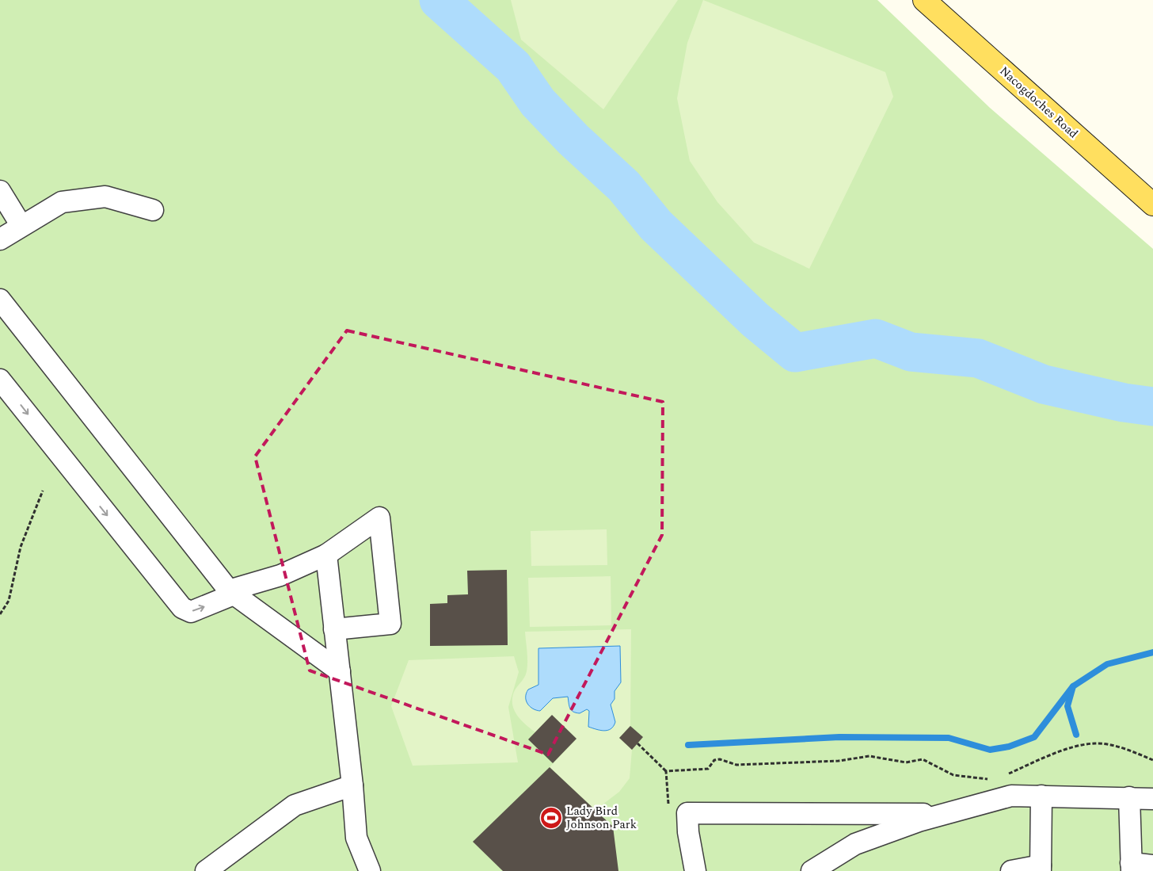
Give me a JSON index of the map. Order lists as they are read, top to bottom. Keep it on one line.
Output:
{"streets":{"main road":["Nacogdoches Road"]},"places":{"sports":["Lady Bird Johnson Park"]}}
